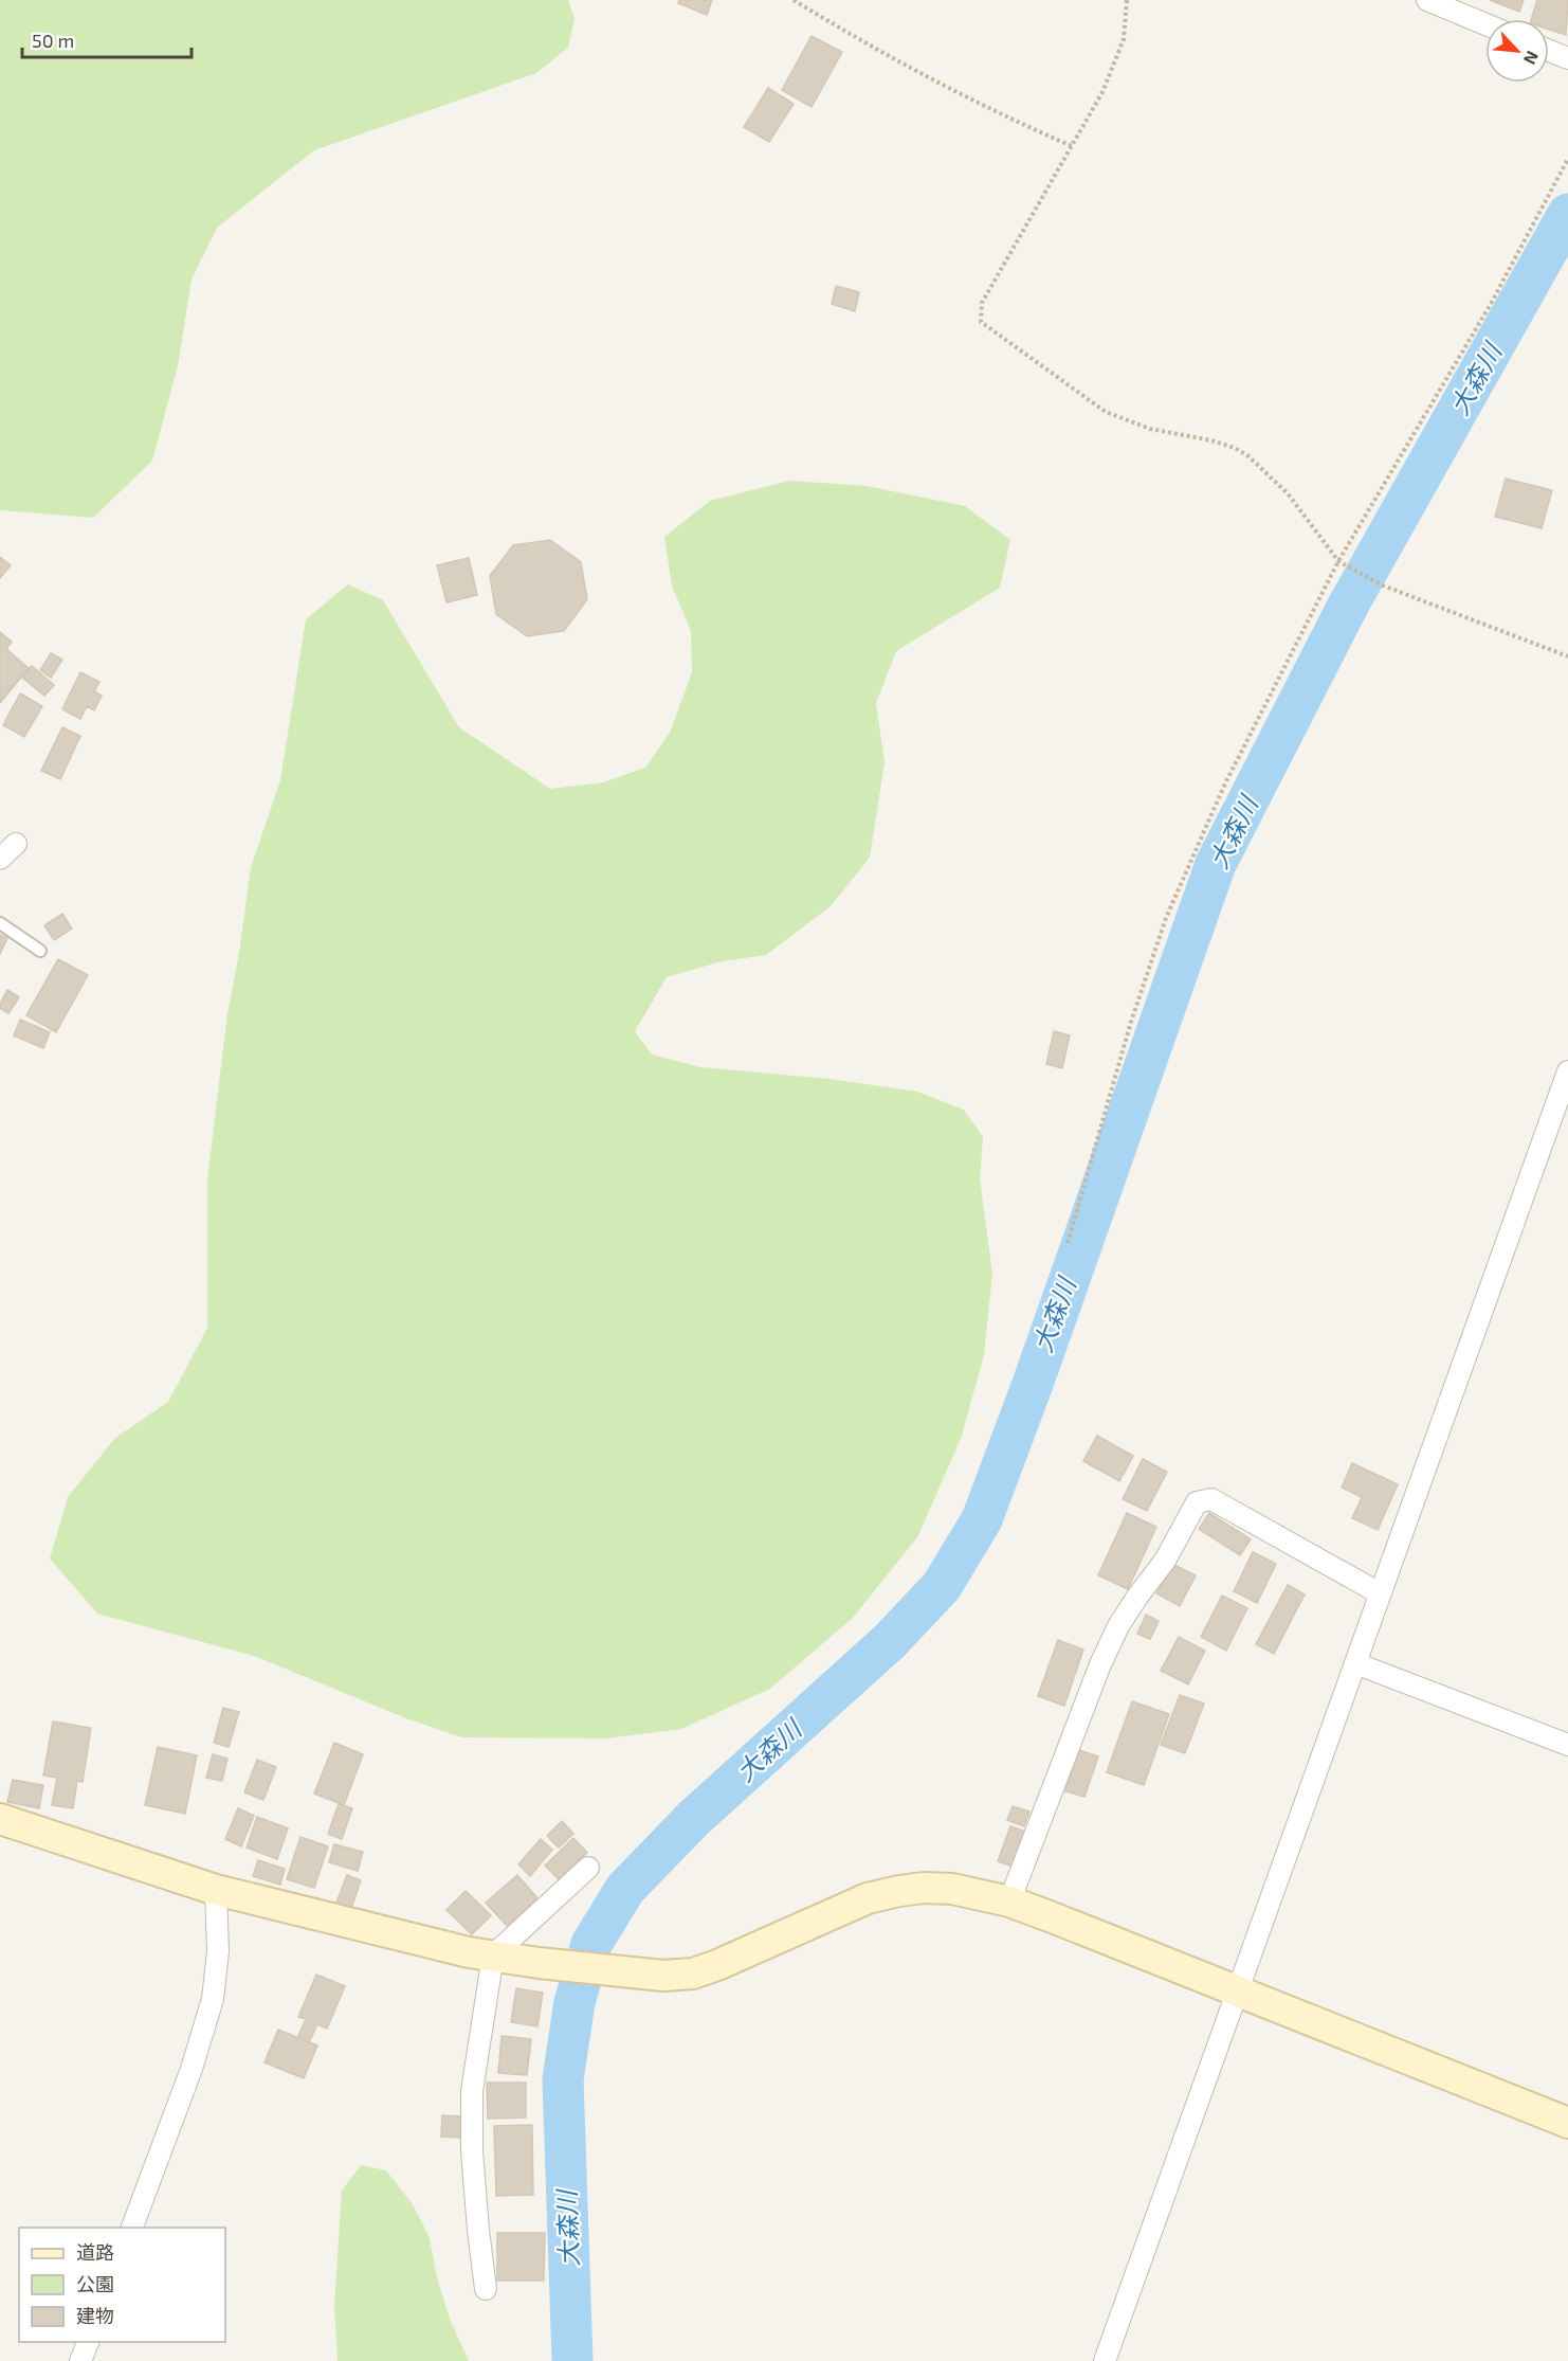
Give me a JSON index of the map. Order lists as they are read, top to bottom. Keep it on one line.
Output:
{"water":["大森川"],"legend":["道路","公園","建物"],"scale_bar":"50 m","north":"bottom right"}
